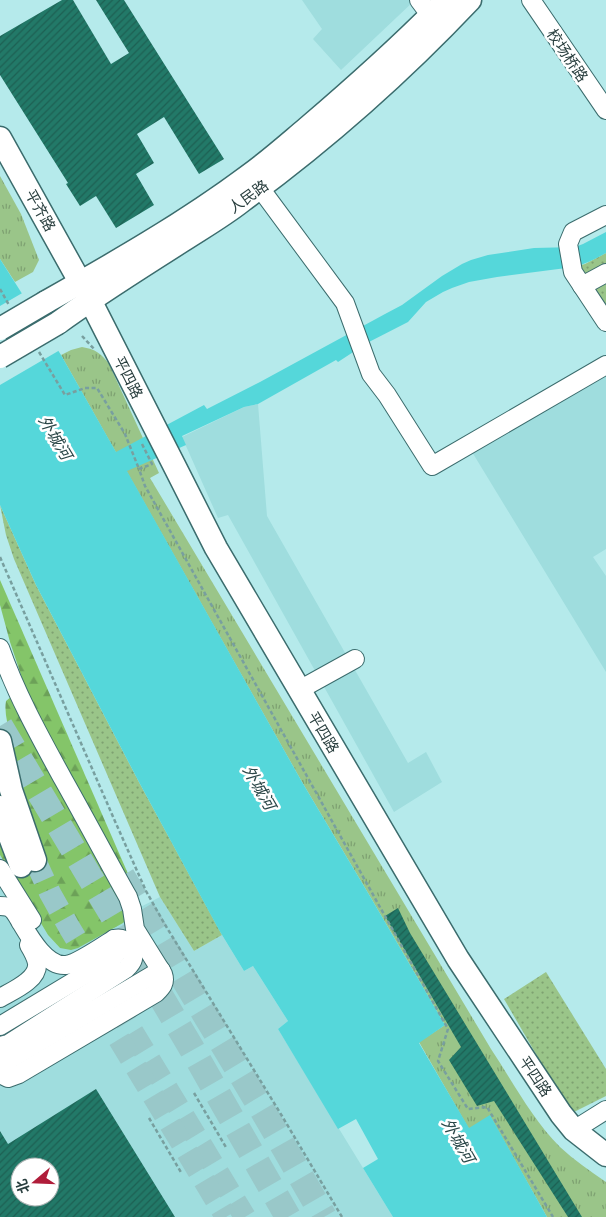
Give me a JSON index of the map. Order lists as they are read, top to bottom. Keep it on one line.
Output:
{"streets":{"main road":["人民路","平齐路","平四路"],"street":["校场桥路"]},"crossings":[["人民路","平齐路"],["人民路","平四路"],["平齐路","平四路"]],"water":["外城河"],"north":"left"}
